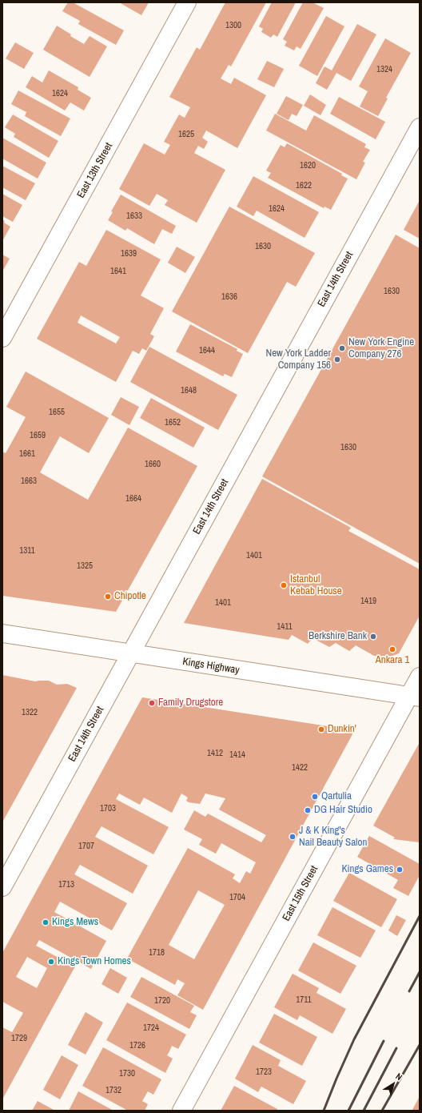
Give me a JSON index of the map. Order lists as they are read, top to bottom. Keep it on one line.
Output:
{"streets":{"street":["East 13th Street","East 14th Street","Kings Highway","East 15th Street"]},"crossings":[["East 14th Street","Kings Highway"],["Kings Highway","East 15th Street"]],"places":["New York Engine Company 276","New York Ladder Company 156","Istanbul Kebab House","Chipotle","Berkshire Bank","Ankara 1","Family Drugstore","Dunkin'","Qartulia","DG Hair Studio","J & K King's Nail Beauty Salon","Kings Games","Kings Mews","Kings Town Homes"],"house_numbers":["1300","1324","1624","1625","1620","1622","1624","1633","1630","1639","1641","1630","1636","1644","1648","1655","1652","1659","1630","1661","1660","1663","1664","1311","1401","1325","1419","1401","1411","1322","1412","1414","1422","1703","1707","1713","1704","1718","1711","1720","1724","1729","1726","1723","1730","1732"],"north":"top right"}
